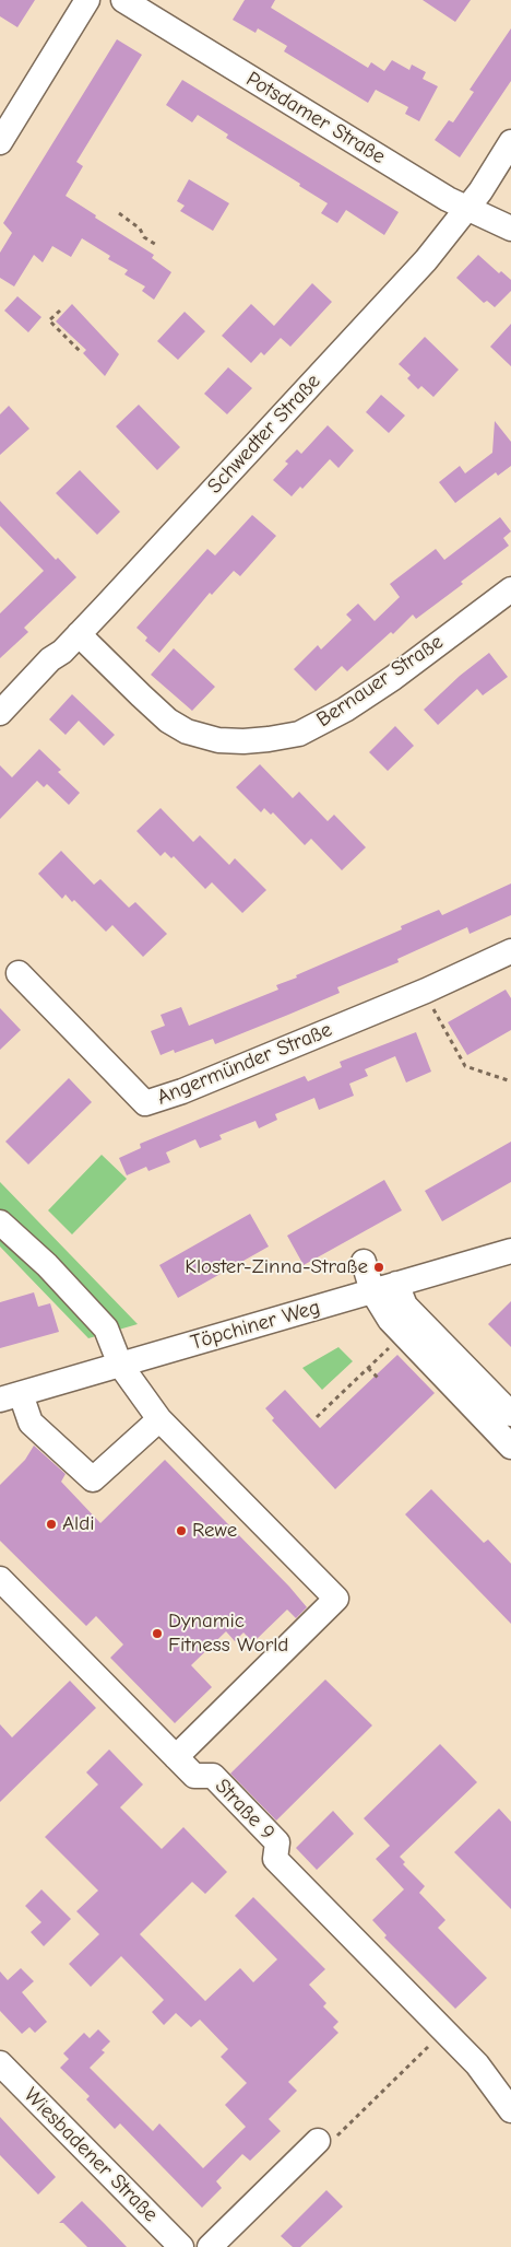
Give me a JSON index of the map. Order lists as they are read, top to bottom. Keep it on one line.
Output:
{"streets":{"street":["Potsdamer Straße","Schwedter Straße","Bernauer Straße","Angermünder Straße","Töpchiner Weg","Straße 9","Wiesbadener Straße"]},"crossings":[["Potsdamer Straße","Schwedter Straße"],["Schwedter Straße","Bernauer Straße"]],"places":["Kloster-Zinna-Straße","Aldi","Rewe","Dynamic Fitness World"]}
